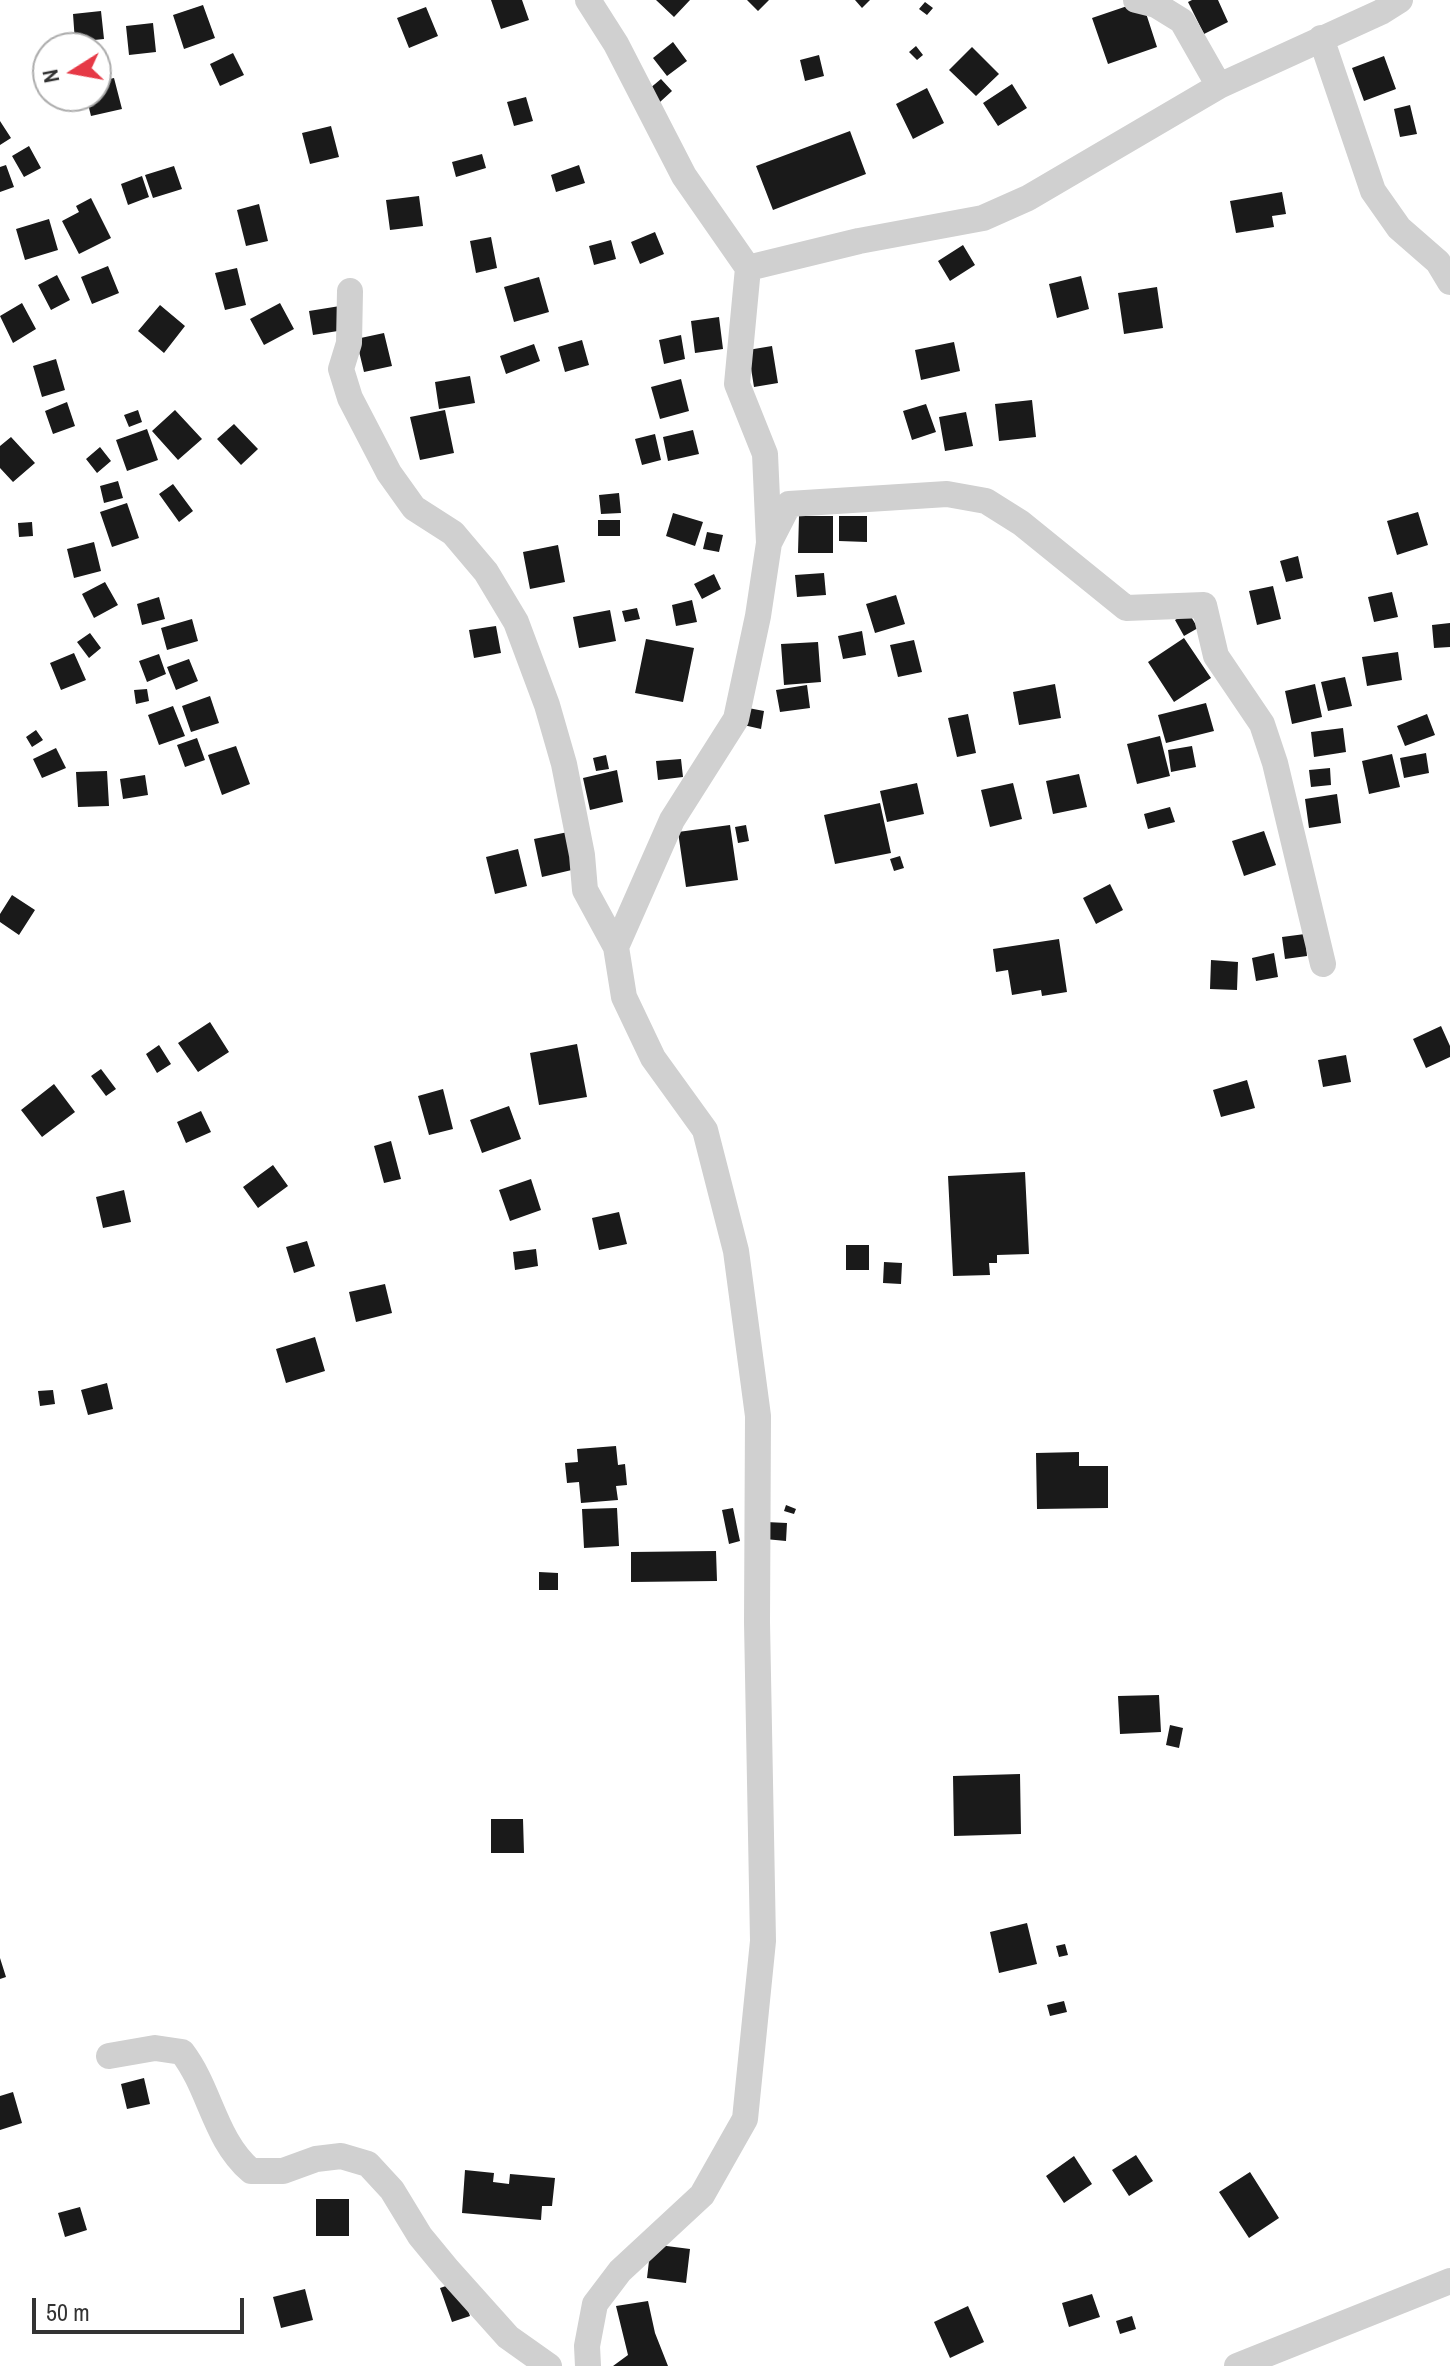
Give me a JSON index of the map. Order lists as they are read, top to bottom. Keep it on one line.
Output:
{"scale_bar":"50 m","north":"left"}
